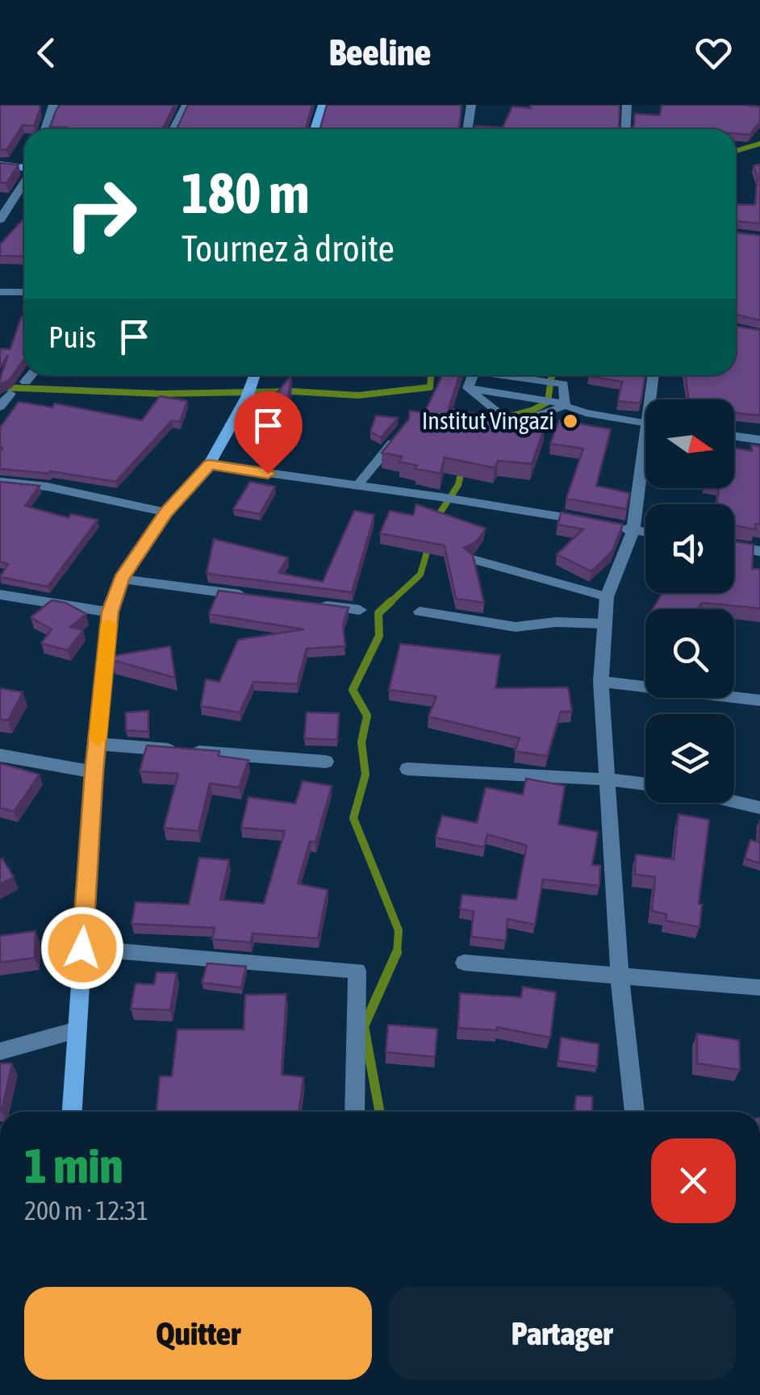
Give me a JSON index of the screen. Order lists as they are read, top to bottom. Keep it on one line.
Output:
{"places":["Institut Vingazi"],"north":"right","page":{"header":"Beeline","turn":["180 m","Tournez à droite"],"then":"Puis","heading":["1 min","200 m · 12:31"],"buttons":["Quitter","Partager"]}}
